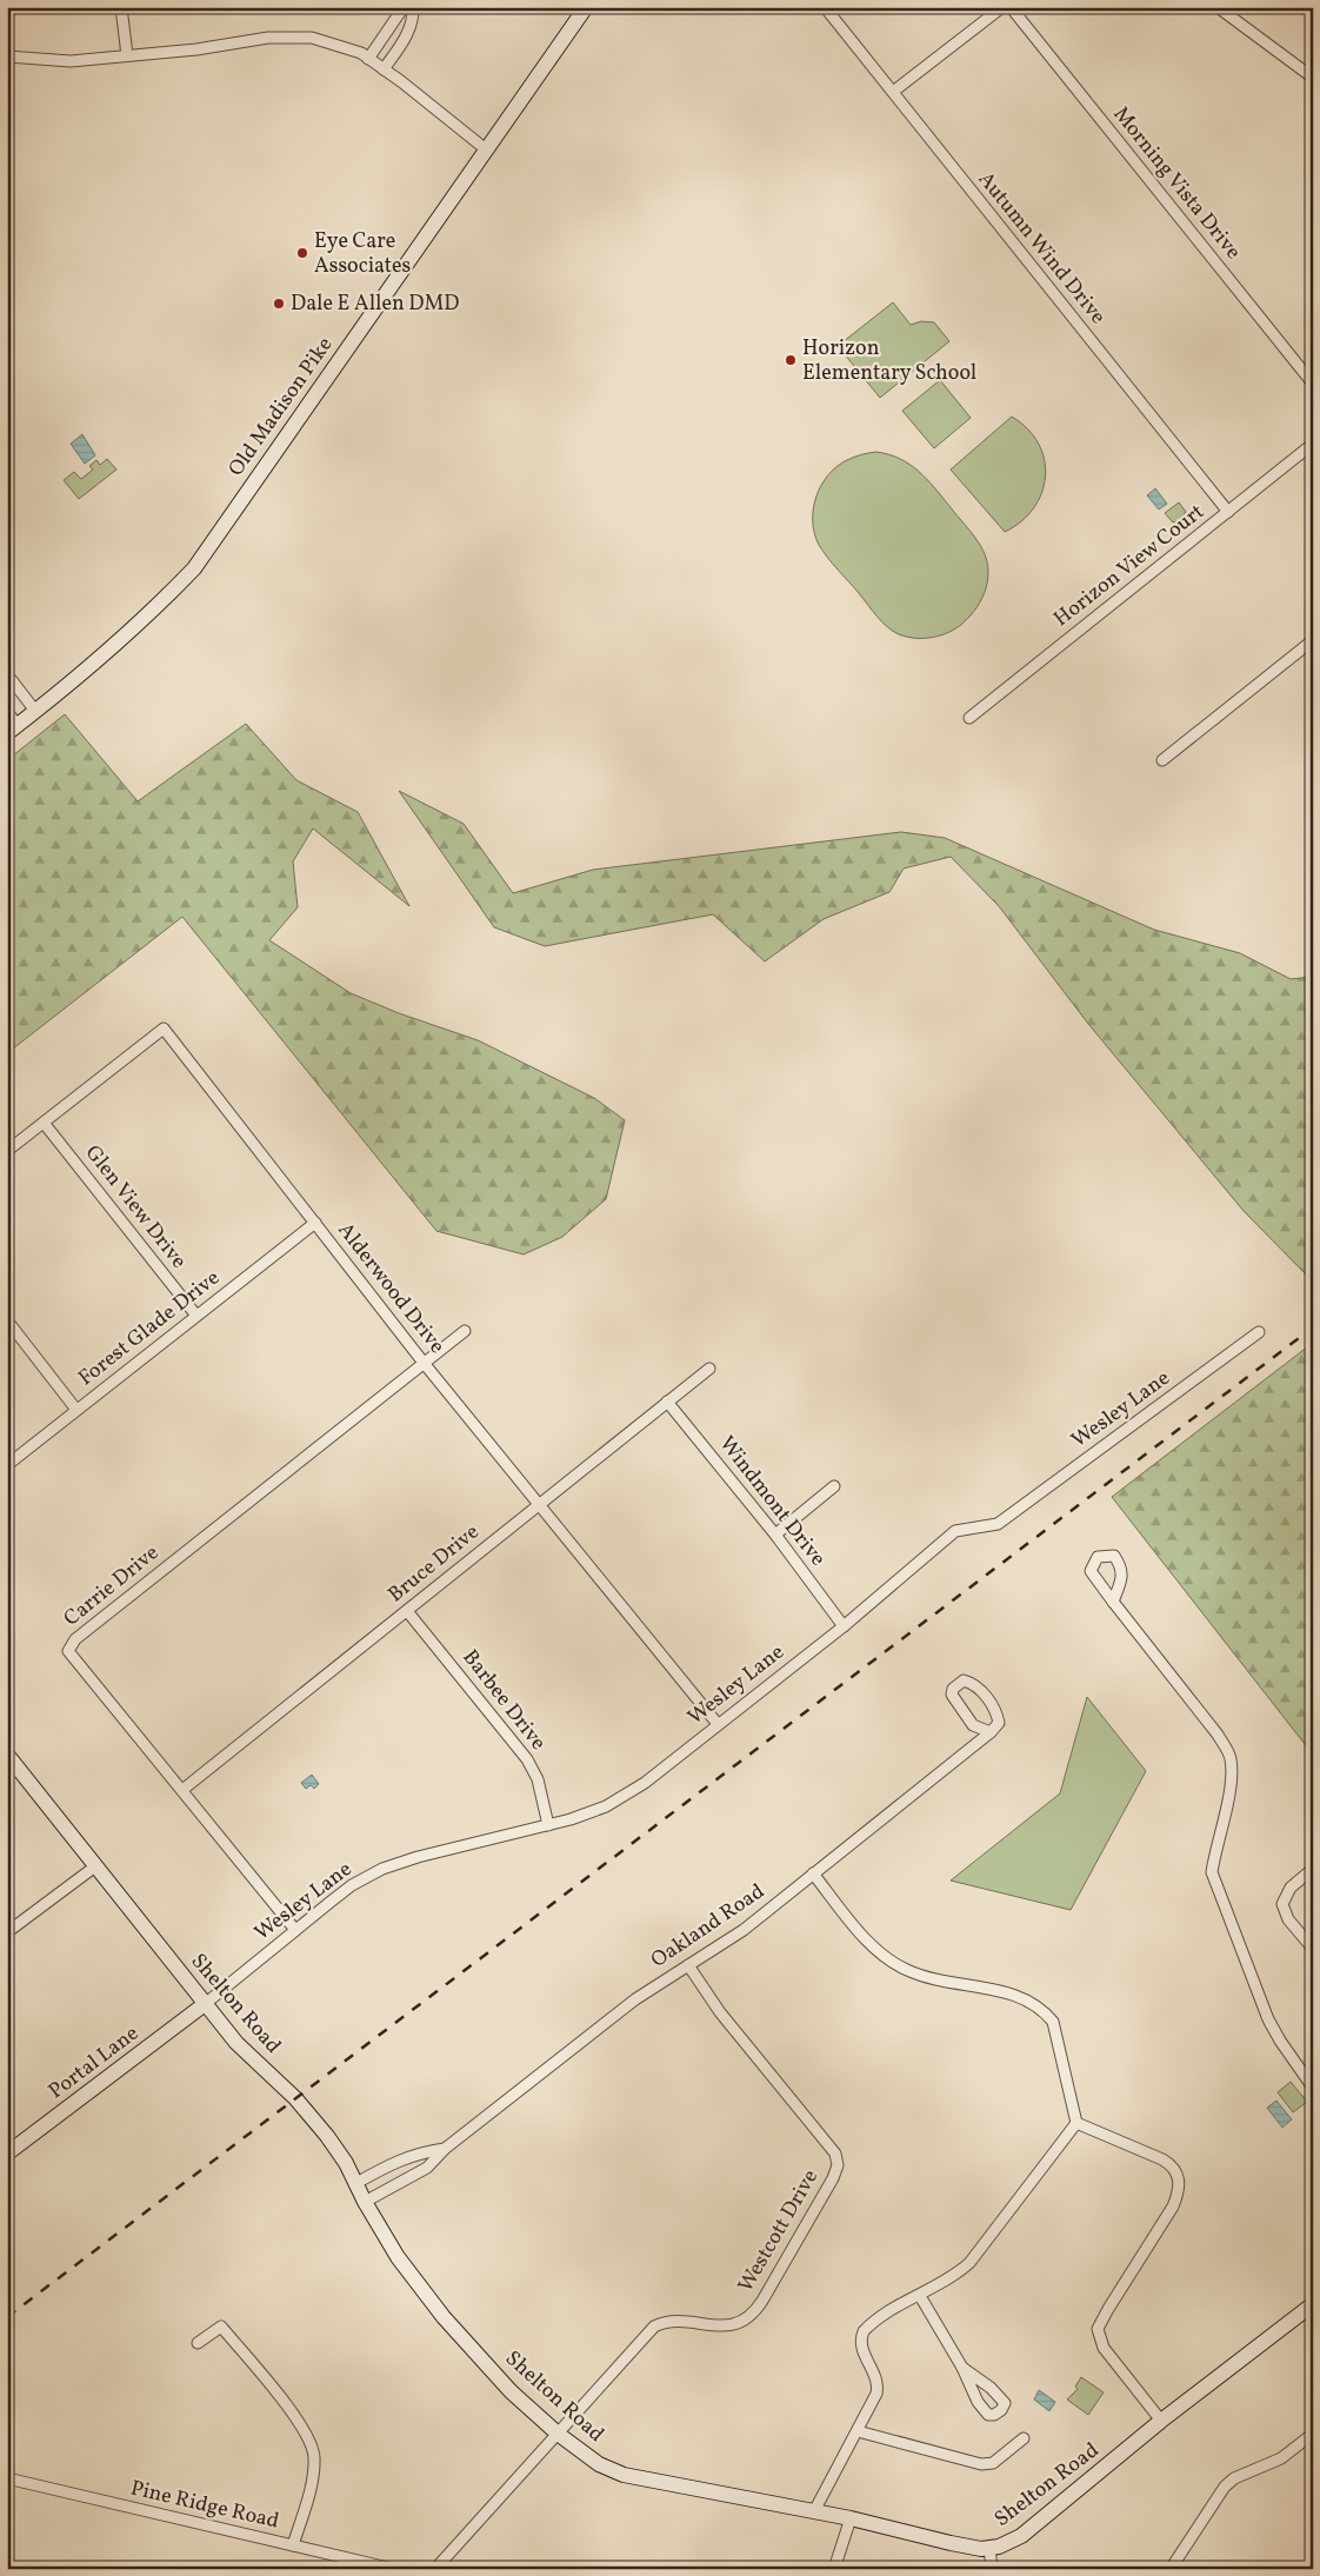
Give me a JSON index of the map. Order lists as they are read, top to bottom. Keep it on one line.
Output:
{"streets":{"street":["Morning Vista Drive","Autumn Wind Drive","Old Madison Pike","Horizon View Court","Glen View Drive","Alderwood Drive","Forest Glade Drive","Wesley Lane","Windmont Drive","Bruce Drive","Carrie Drive","Barbee Drive","Oakland Road","Shelton Road","Portal Lane","Westcott Drive","Pine Ridge Road"]},"crossings":[["Autumn Wind Drive","Horizon View Court"],["Glen View Drive","Alderwood Drive"],["Glen View Drive","Forest Glade Drive"],["Alderwood Drive","Forest Glade Drive"],["Alderwood Drive","Wesley Lane"],["Alderwood Drive","Bruce Drive"],["Alderwood Drive","Carrie Drive"],["Wesley Lane","Windmont Drive"],["Wesley Lane","Carrie Drive"],["Wesley Lane","Barbee Drive"],["Wesley Lane","Shelton Road"],["Wesley Lane","Portal Lane"],["Windmont Drive","Bruce Drive"],["Bruce Drive","Carrie Drive"],["Bruce Drive","Barbee Drive"],["Oakland Road","Shelton Road"],["Oakland Road","Westcott Drive"],["Shelton Road","Portal Lane"],["Shelton Road","Westcott Drive"]],"places":["Eye Care Associates","Dale E Allen DMD","Horizon Elementary School"]}
